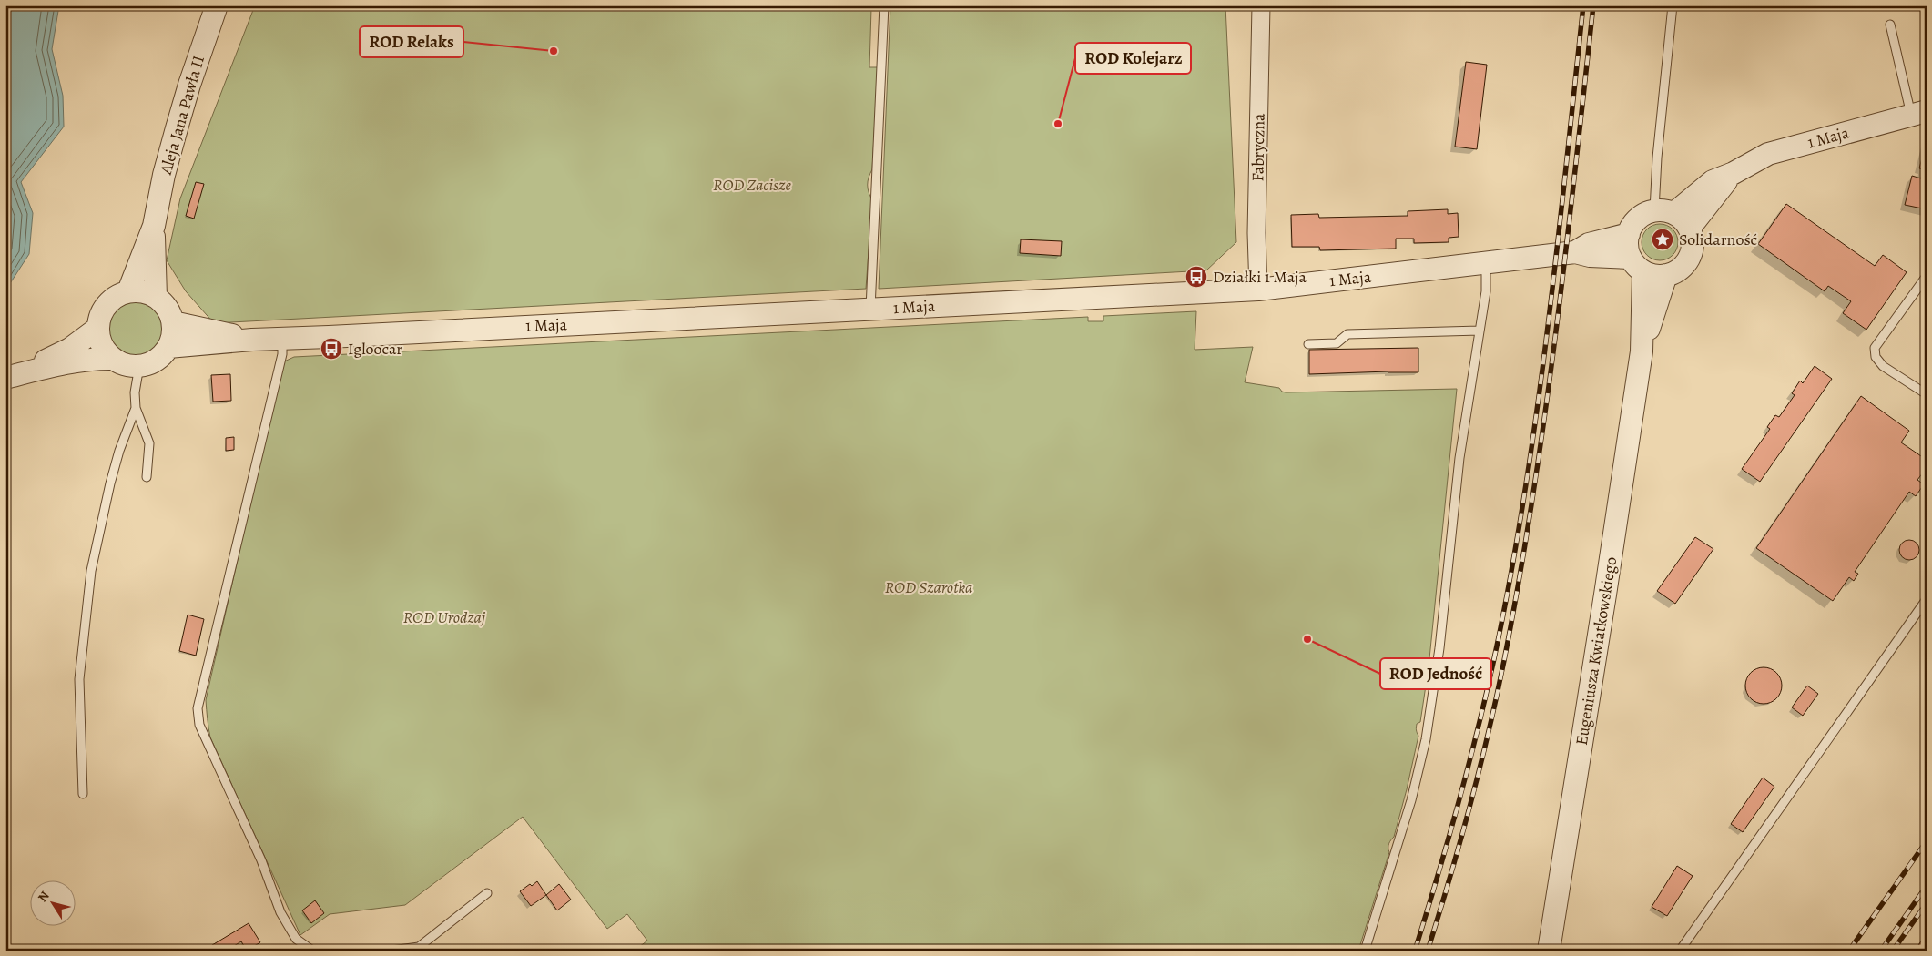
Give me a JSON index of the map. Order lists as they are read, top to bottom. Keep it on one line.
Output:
{"streets":{"street":["Aleja Jana Pawła II","1 Maja","Fabryczna","Eugeniusza Kwiatkowskiego"]},"crossings":[["Aleja Jana Pawła II","1 Maja"],["1 Maja","Fabryczna"],["1 Maja","Eugeniusza Kwiatkowskiego"]],"parks":["ROD Zacisze","ROD Szarotka","ROD Urodzaj"],"places":{"other":["ROD Relaks","ROD Kolejarz","ROD Jedność"],"place":["Solidarność"],"bus stop":["Działki 1 Maja","Igloocar"]},"north":"top left"}
